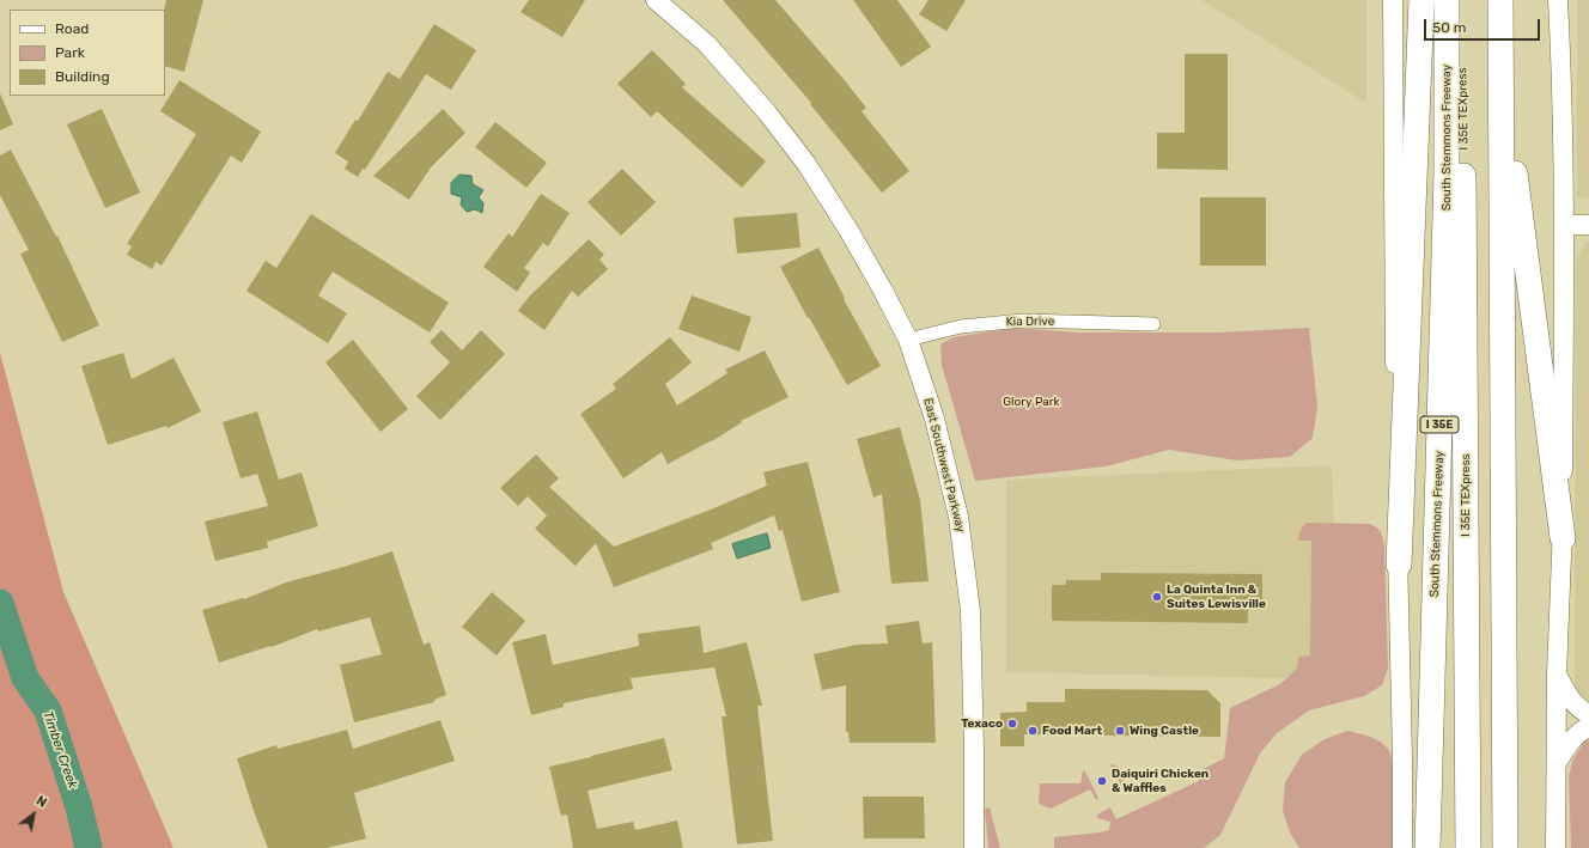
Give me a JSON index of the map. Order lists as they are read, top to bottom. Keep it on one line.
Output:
{"streets":{"highway":["I 35E TEXpress","South Stemmons Freeway","I 35E"],"main road":["East Southwest Parkway"],"street":["Kia Drive"]},"crossings":[["Kia Drive","East Southwest Parkway"]],"water":["Timber Creek"],"parks":["Glory Park"],"places":["La Quinta Inn & Suites Lewisville","Texaco","Food Mart","Wing Castle","Daiquiri Chicken & Waffles"],"legend":["Road","Park","Building"],"scale_bar":"50 m","north":"top right"}
